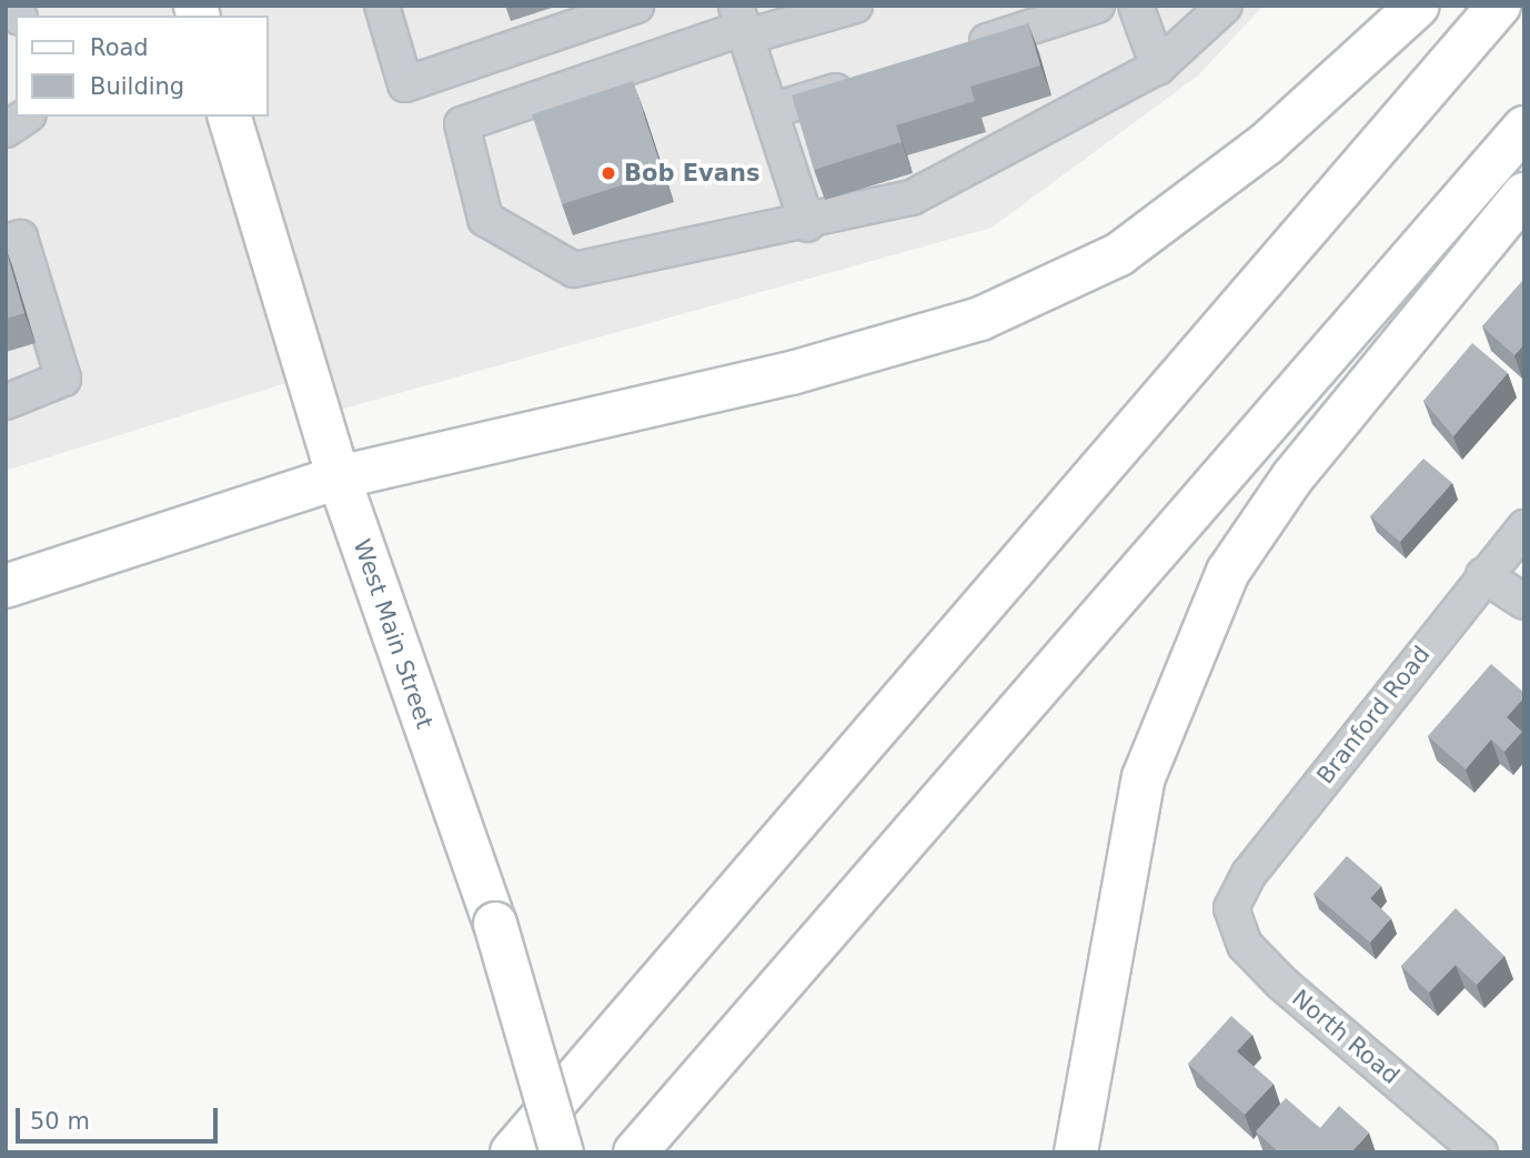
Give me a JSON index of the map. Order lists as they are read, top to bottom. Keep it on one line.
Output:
{"streets":{"main road":["West Main Street"],"street":["Branford Road","North Road"]},"crossings":[["Branford Road","North Road"]],"places":["Bob Evans"],"legend":["Road","Building"],"scale_bar":"50 m"}
